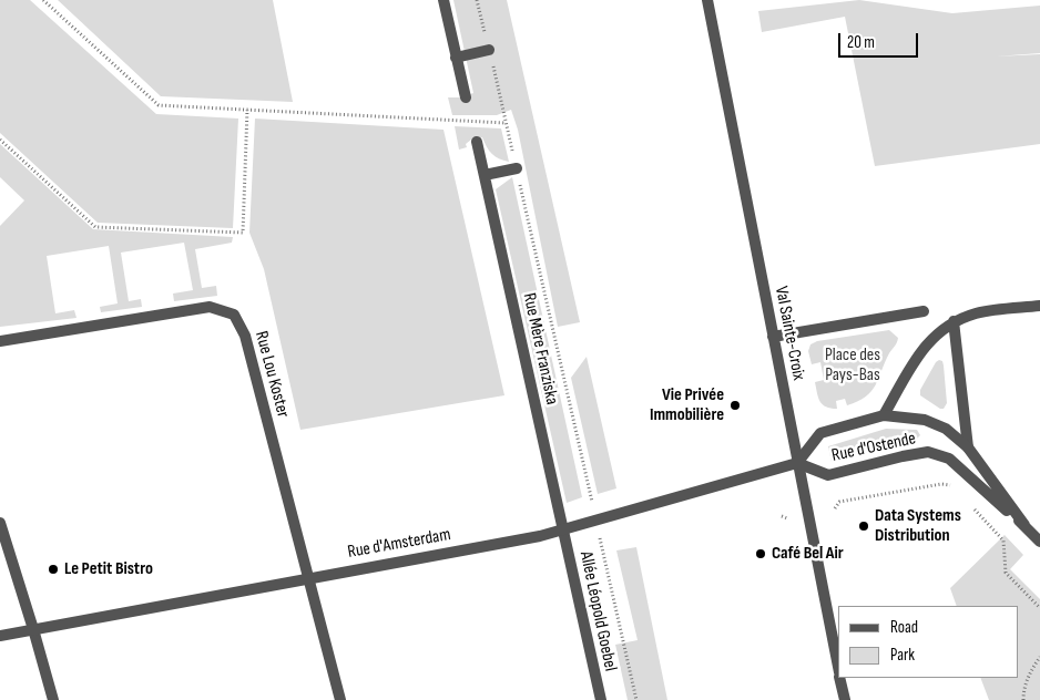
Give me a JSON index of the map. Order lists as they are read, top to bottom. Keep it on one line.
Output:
{"streets":{"street":["Val Sainte-Croix","Rue Mère Franziska","Rue Lou Koster","Rue d'Ostende","Rue d'Amsterdam","Allée Léopold Goebel"]},"crossings":[["Val Sainte-Croix","Rue d'Ostende"],["Val Sainte-Croix","Rue d'Amsterdam"],["Rue Mère Franziska","Rue d'Amsterdam"],["Rue Mère Franziska","Allée Léopold Goebel"],["Rue Lou Koster","Rue d'Amsterdam"],["Rue d'Ostende","Rue d'Amsterdam"],["Rue d'Amsterdam","Allée Léopold Goebel"]],"parks":["Place des Pays-Bas"],"places":["Vie Privée Immobilière","Data Systems Distribution","Café Bel Air","Le Petit Bistro"],"legend":["Road","Park"],"scale_bar":"20 m"}
